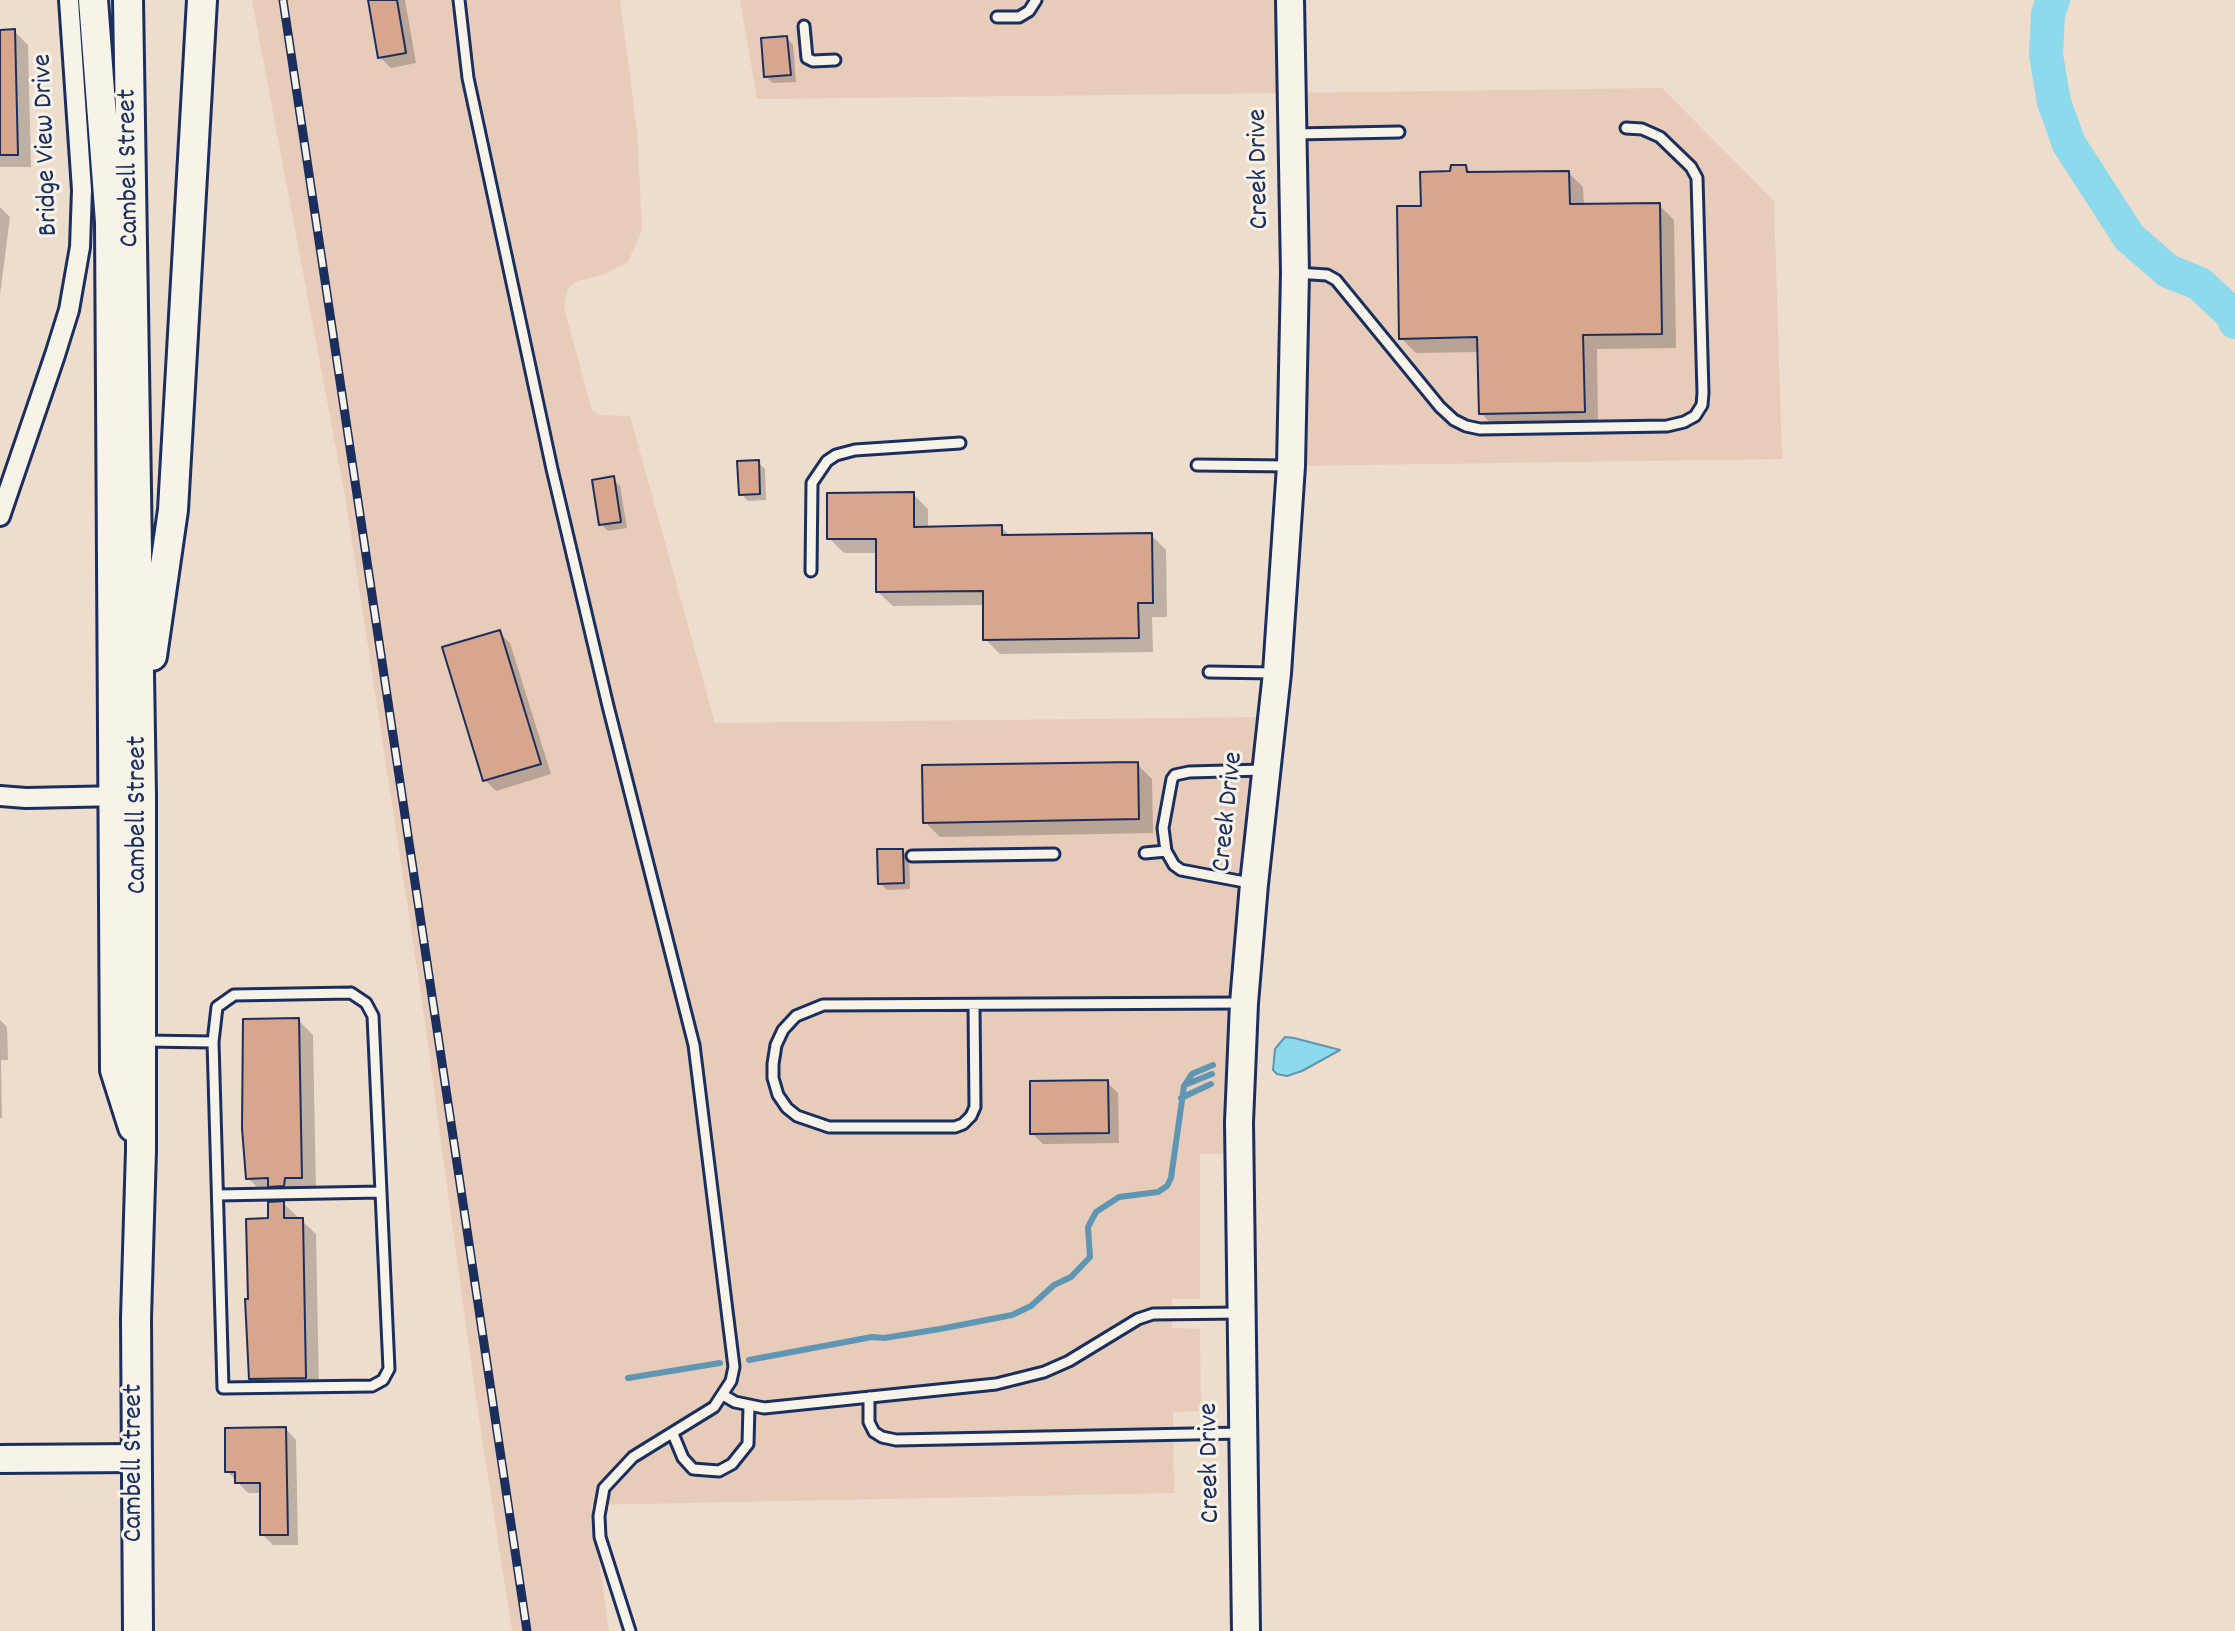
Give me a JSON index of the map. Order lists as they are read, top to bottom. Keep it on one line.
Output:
{"streets":{"main road":["Cambell Street"],"street":["Bridge View Drive","Creek Drive"]}}
